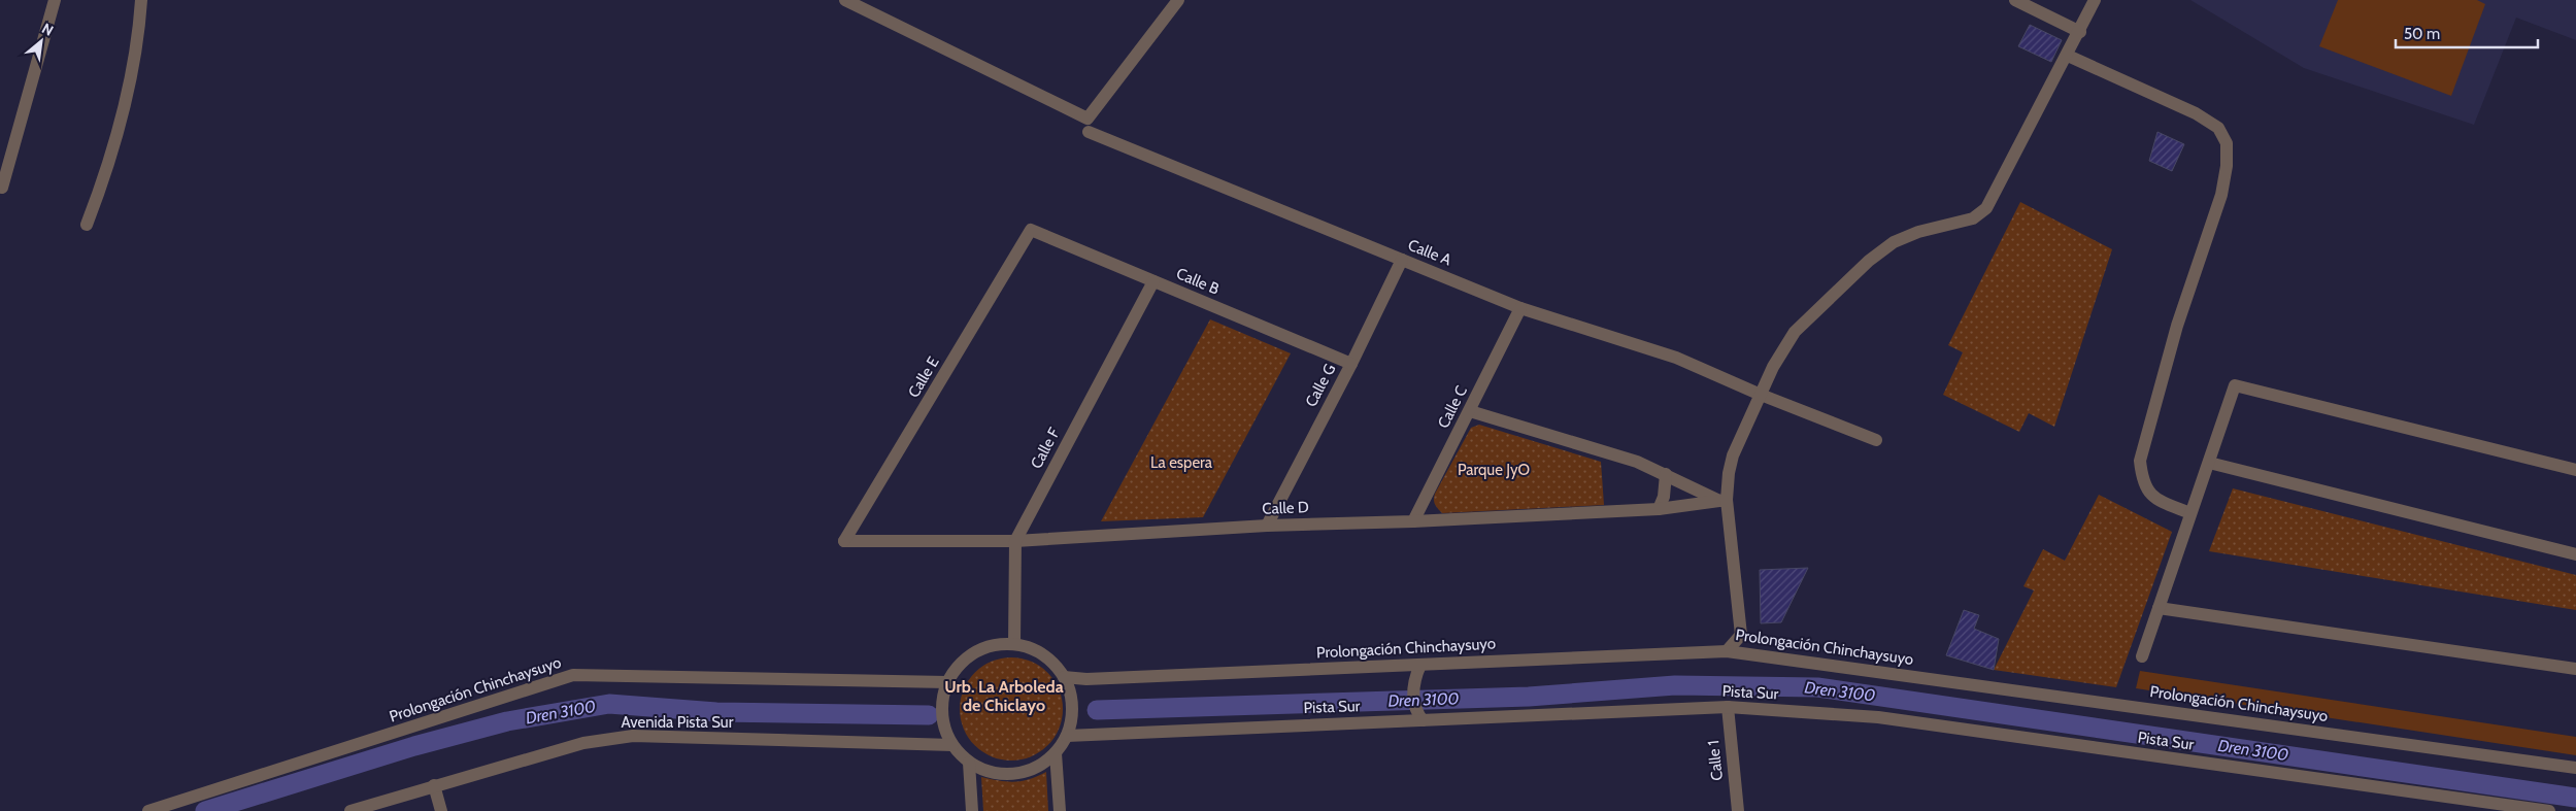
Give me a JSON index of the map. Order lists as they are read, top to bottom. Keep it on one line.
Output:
{"streets":{"street":["Calle A","Calle B","Calle E","Calle G","Calle C","Calle F","Calle D","Prolongación Chinchaysuyo","Pista Sur","Avenida Pista Sur","Calle 1"]},"crossings":[["Calle A","Calle G"],["Calle A","Calle C"],["Calle B","Calle E"],["Calle B","Calle G"],["Calle B","Calle F"],["Calle E","Calle D"],["Calle G","Calle D"],["Calle C","Calle D"],["Calle F","Calle D"],["Calle F","Prolongación Chinchaysuyo"],["Calle F","Pista Sur"],["Calle F","Avenida Pista Sur"],["Prolongación Chinchaysuyo","Pista Sur"],["Prolongación Chinchaysuyo","Avenida Pista Sur"],["Pista Sur","Avenida Pista Sur"],["Pista Sur","Calle 1"]],"districts":["Urb. La Arboleda de Chiclayo"],"water":["Dren 3100"],"parks":["La espera","Parque JyO"],"scale_bar":"50 m","north":"top right"}
